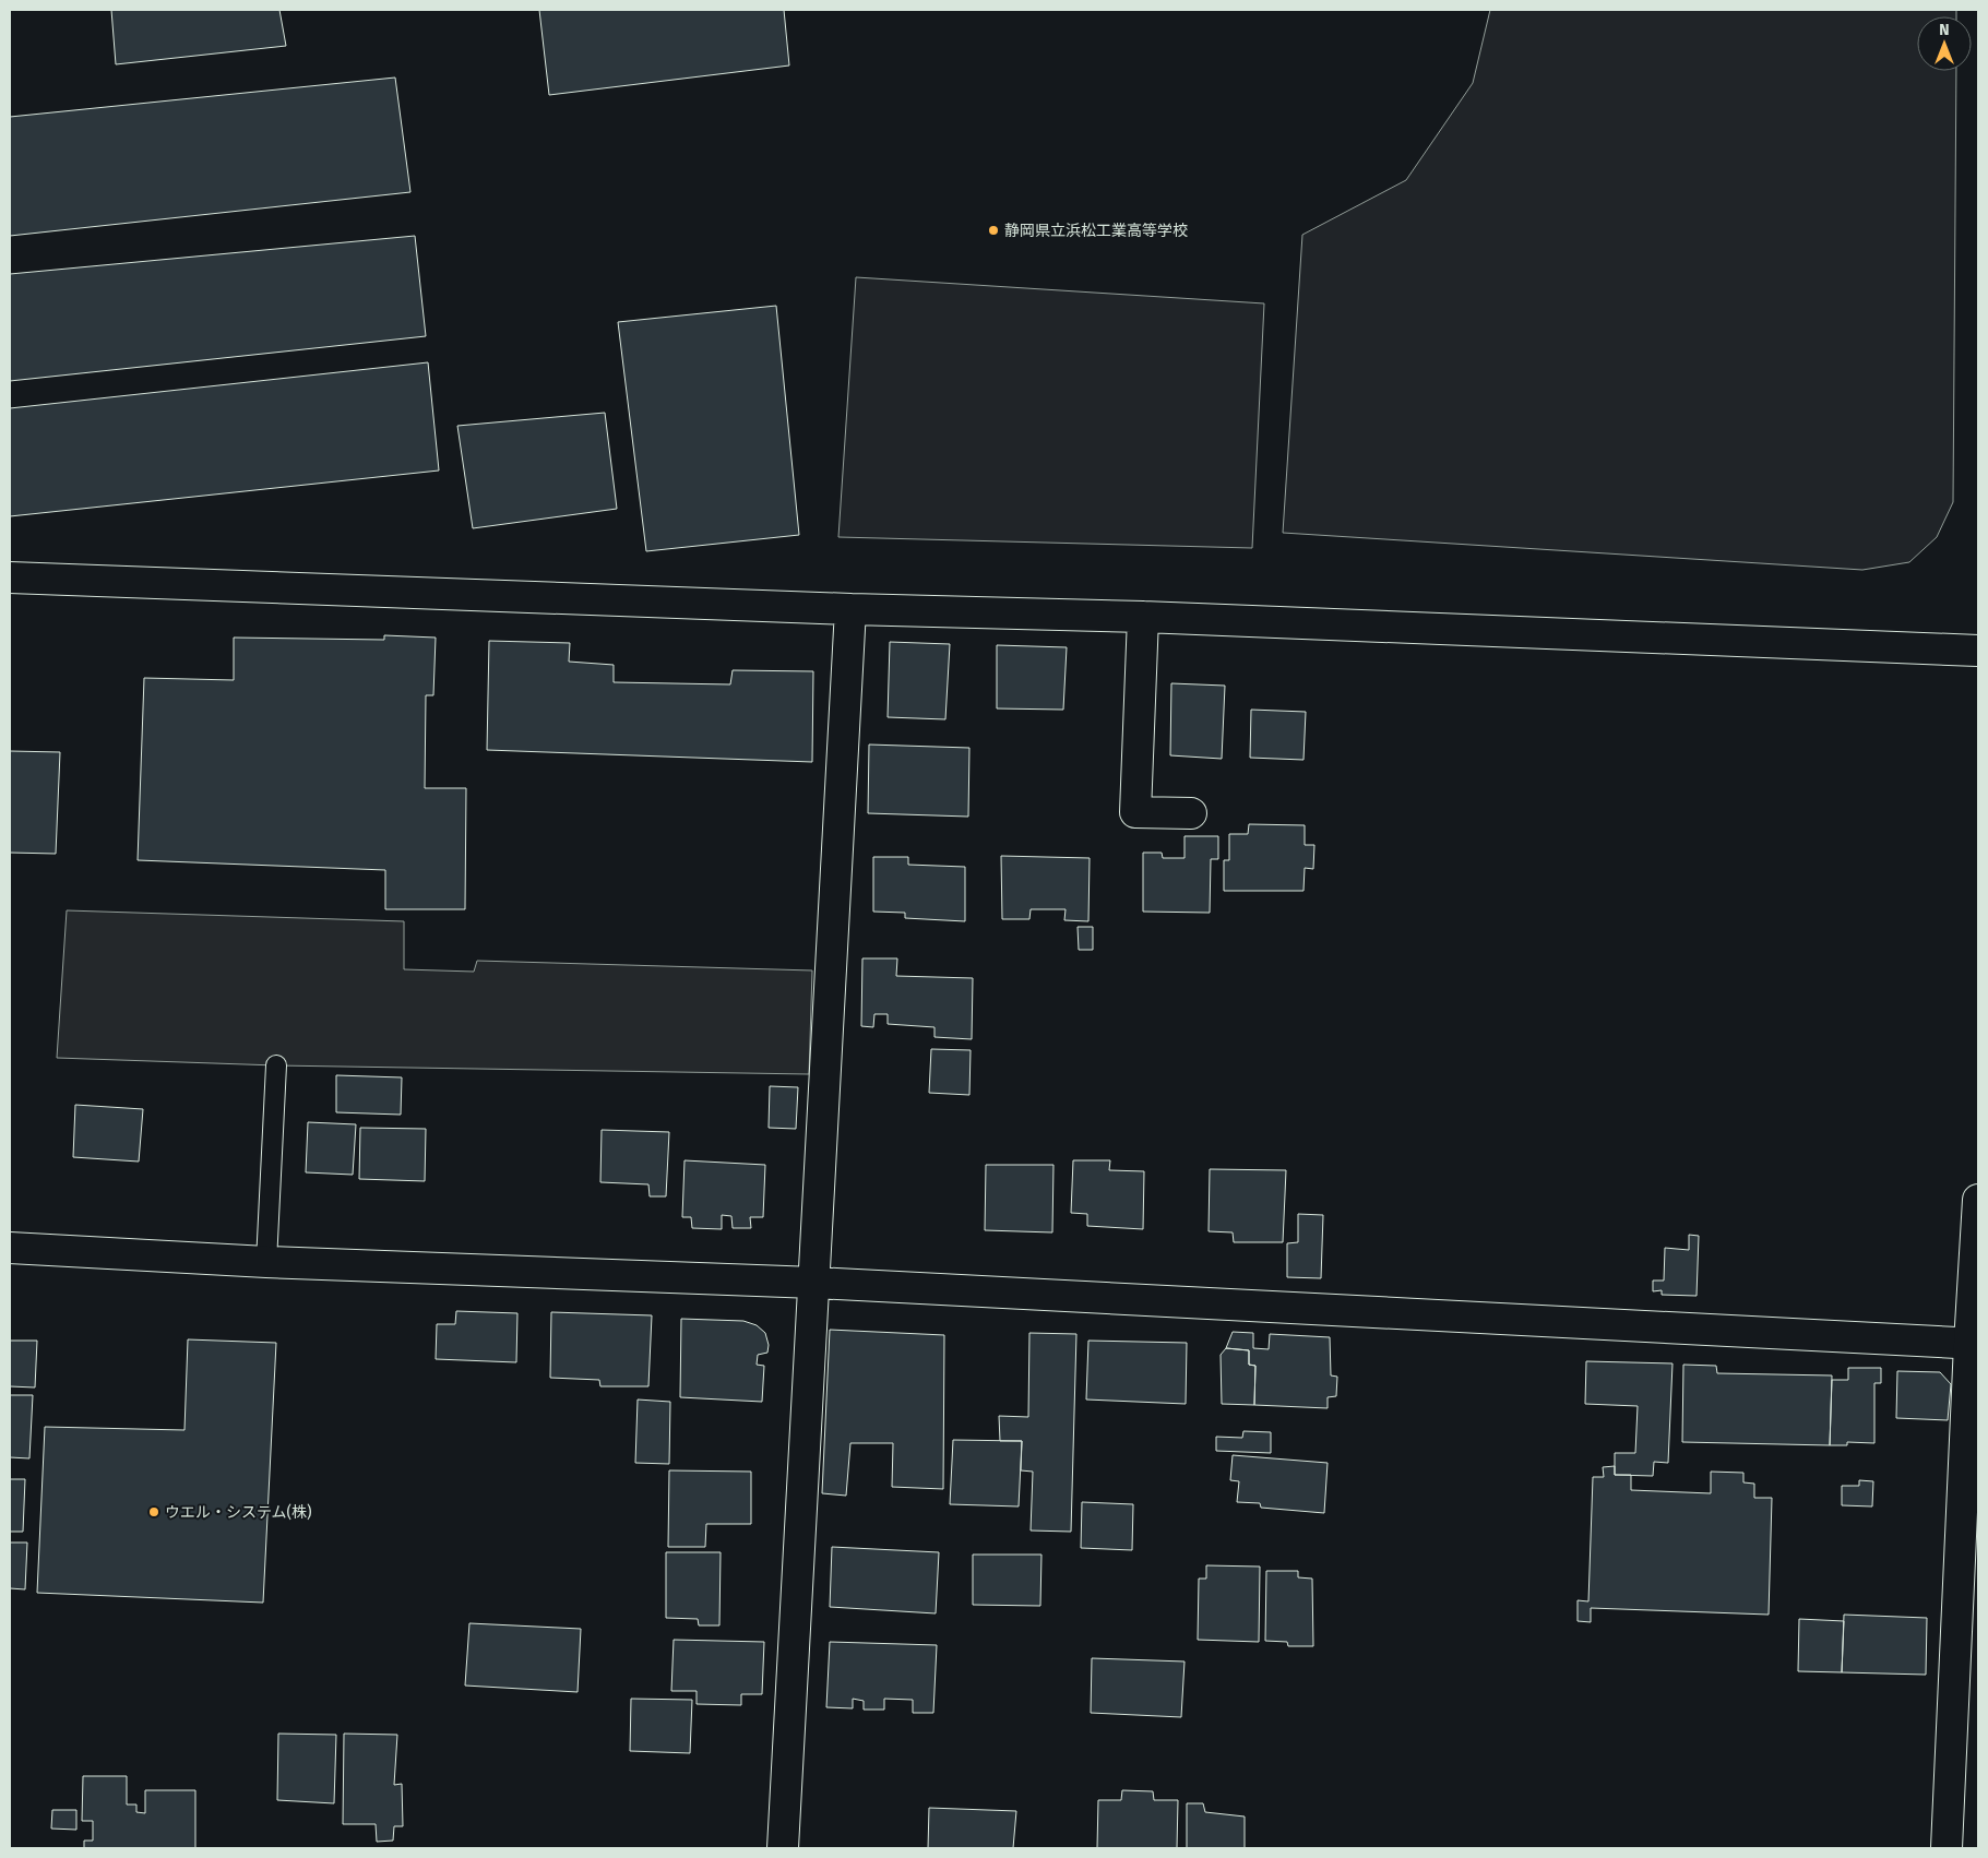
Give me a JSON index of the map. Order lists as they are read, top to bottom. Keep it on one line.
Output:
{"places":["静岡県立浜松工業高等学校","ウエル・システム(株)"],"north":"top"}
